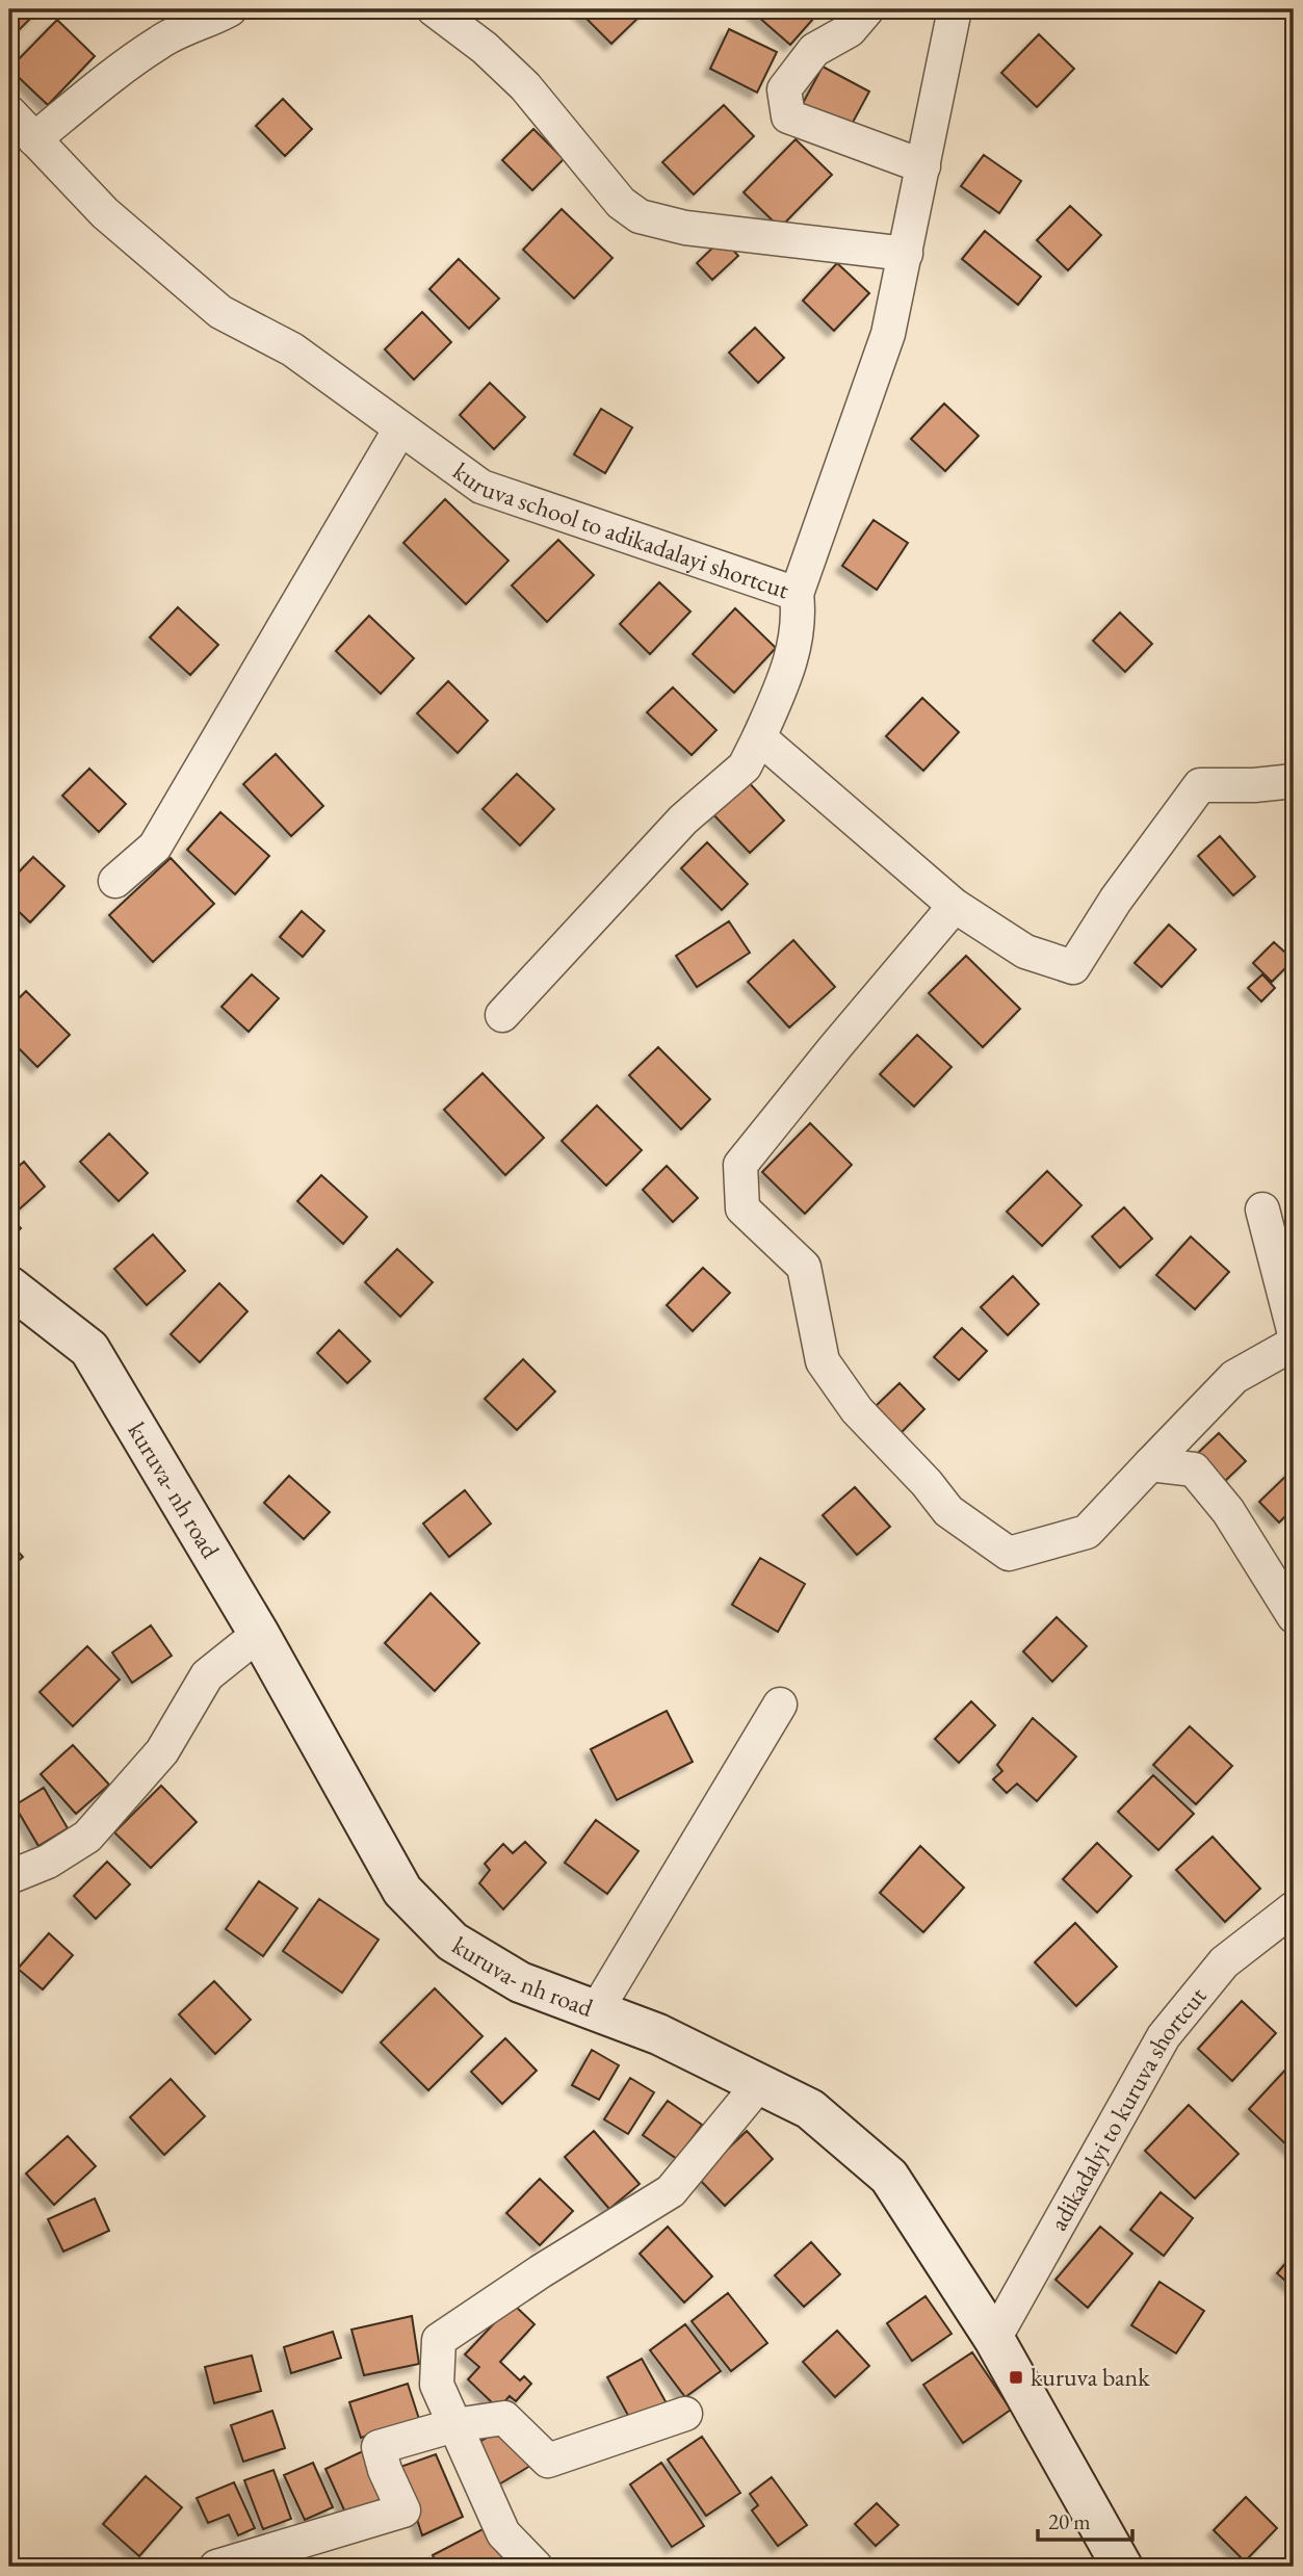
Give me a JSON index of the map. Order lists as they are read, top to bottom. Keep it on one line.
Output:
{"streets":{"main road":["kuruva- nh road"],"street":["kuruva school to adikadalayi shortcut","adikadalyi to kuruva shortcut"]},"crossings":[["kuruva- nh road","adikadalyi to kuruva shortcut"]],"places":{"transit":["kuruva bank"]},"scale_bar":"20 m"}
